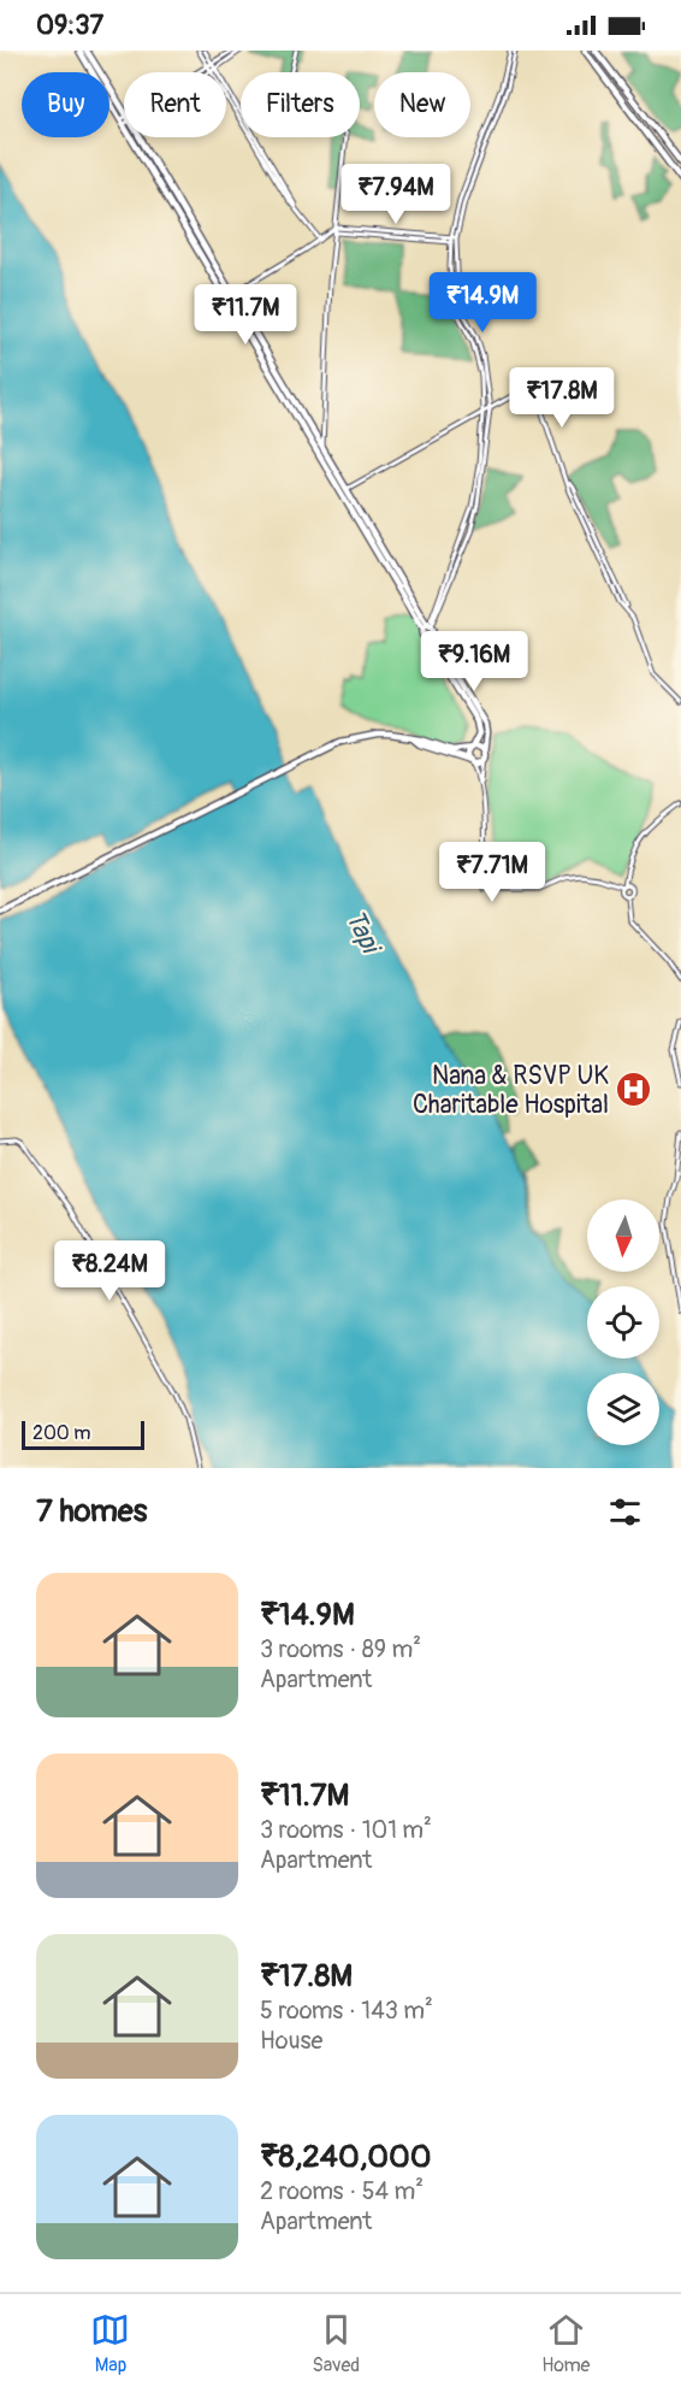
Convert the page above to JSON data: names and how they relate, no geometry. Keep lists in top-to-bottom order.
{
  "water": ["Tapi"],
  "places": {
    "hospital": ["Nana & RSVP UK Charitable Hospital"]
  },
  "scale_bar": "200 m",
  "north": "bottom",
  "page": {
    "status": "09:37",
    "chip": [
      "Buy",
      "Rent",
      "Filters",
      "New"
    ],
    "price": [
      "₹7.94M",
      "₹14.9M",
      "₹11.7M",
      "₹17.8M",
      "₹9.16M",
      "₹7.71M",
      "₹8.24M"
    ],
    "scale": "200 m",
    "heading": "7 homes",
    "list": [
      {
        "name": "₹14.9M",
        "note": "3 rooms · 89 m² · Apartment"
      },
      {
        "name": "₹11.7M",
        "note": "3 rooms · 101 m² · Apartment"
      },
      {
        "name": "₹17.8M",
        "note": "5 rooms · 143 m² · House"
      },
      {
        "name": "₹8,240,000",
        "note": "2 rooms · 54 m² · Apartment"
      }
    ],
    "tabs": ["Map", "Saved", "Home"]
  }
}
